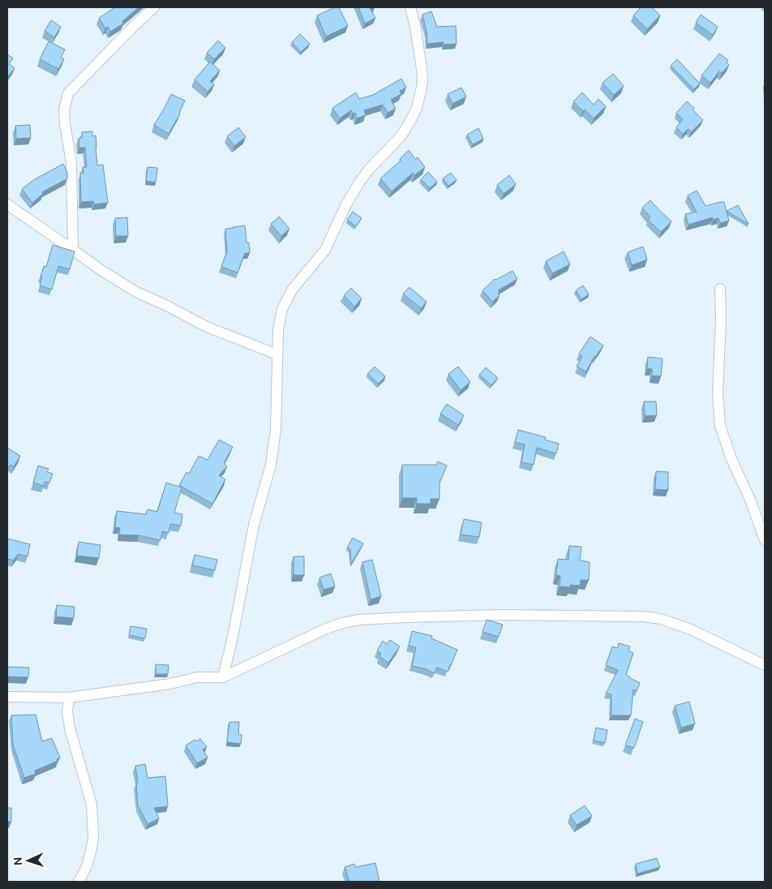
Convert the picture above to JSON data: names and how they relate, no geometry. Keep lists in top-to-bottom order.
{
  "north": "left"
}
